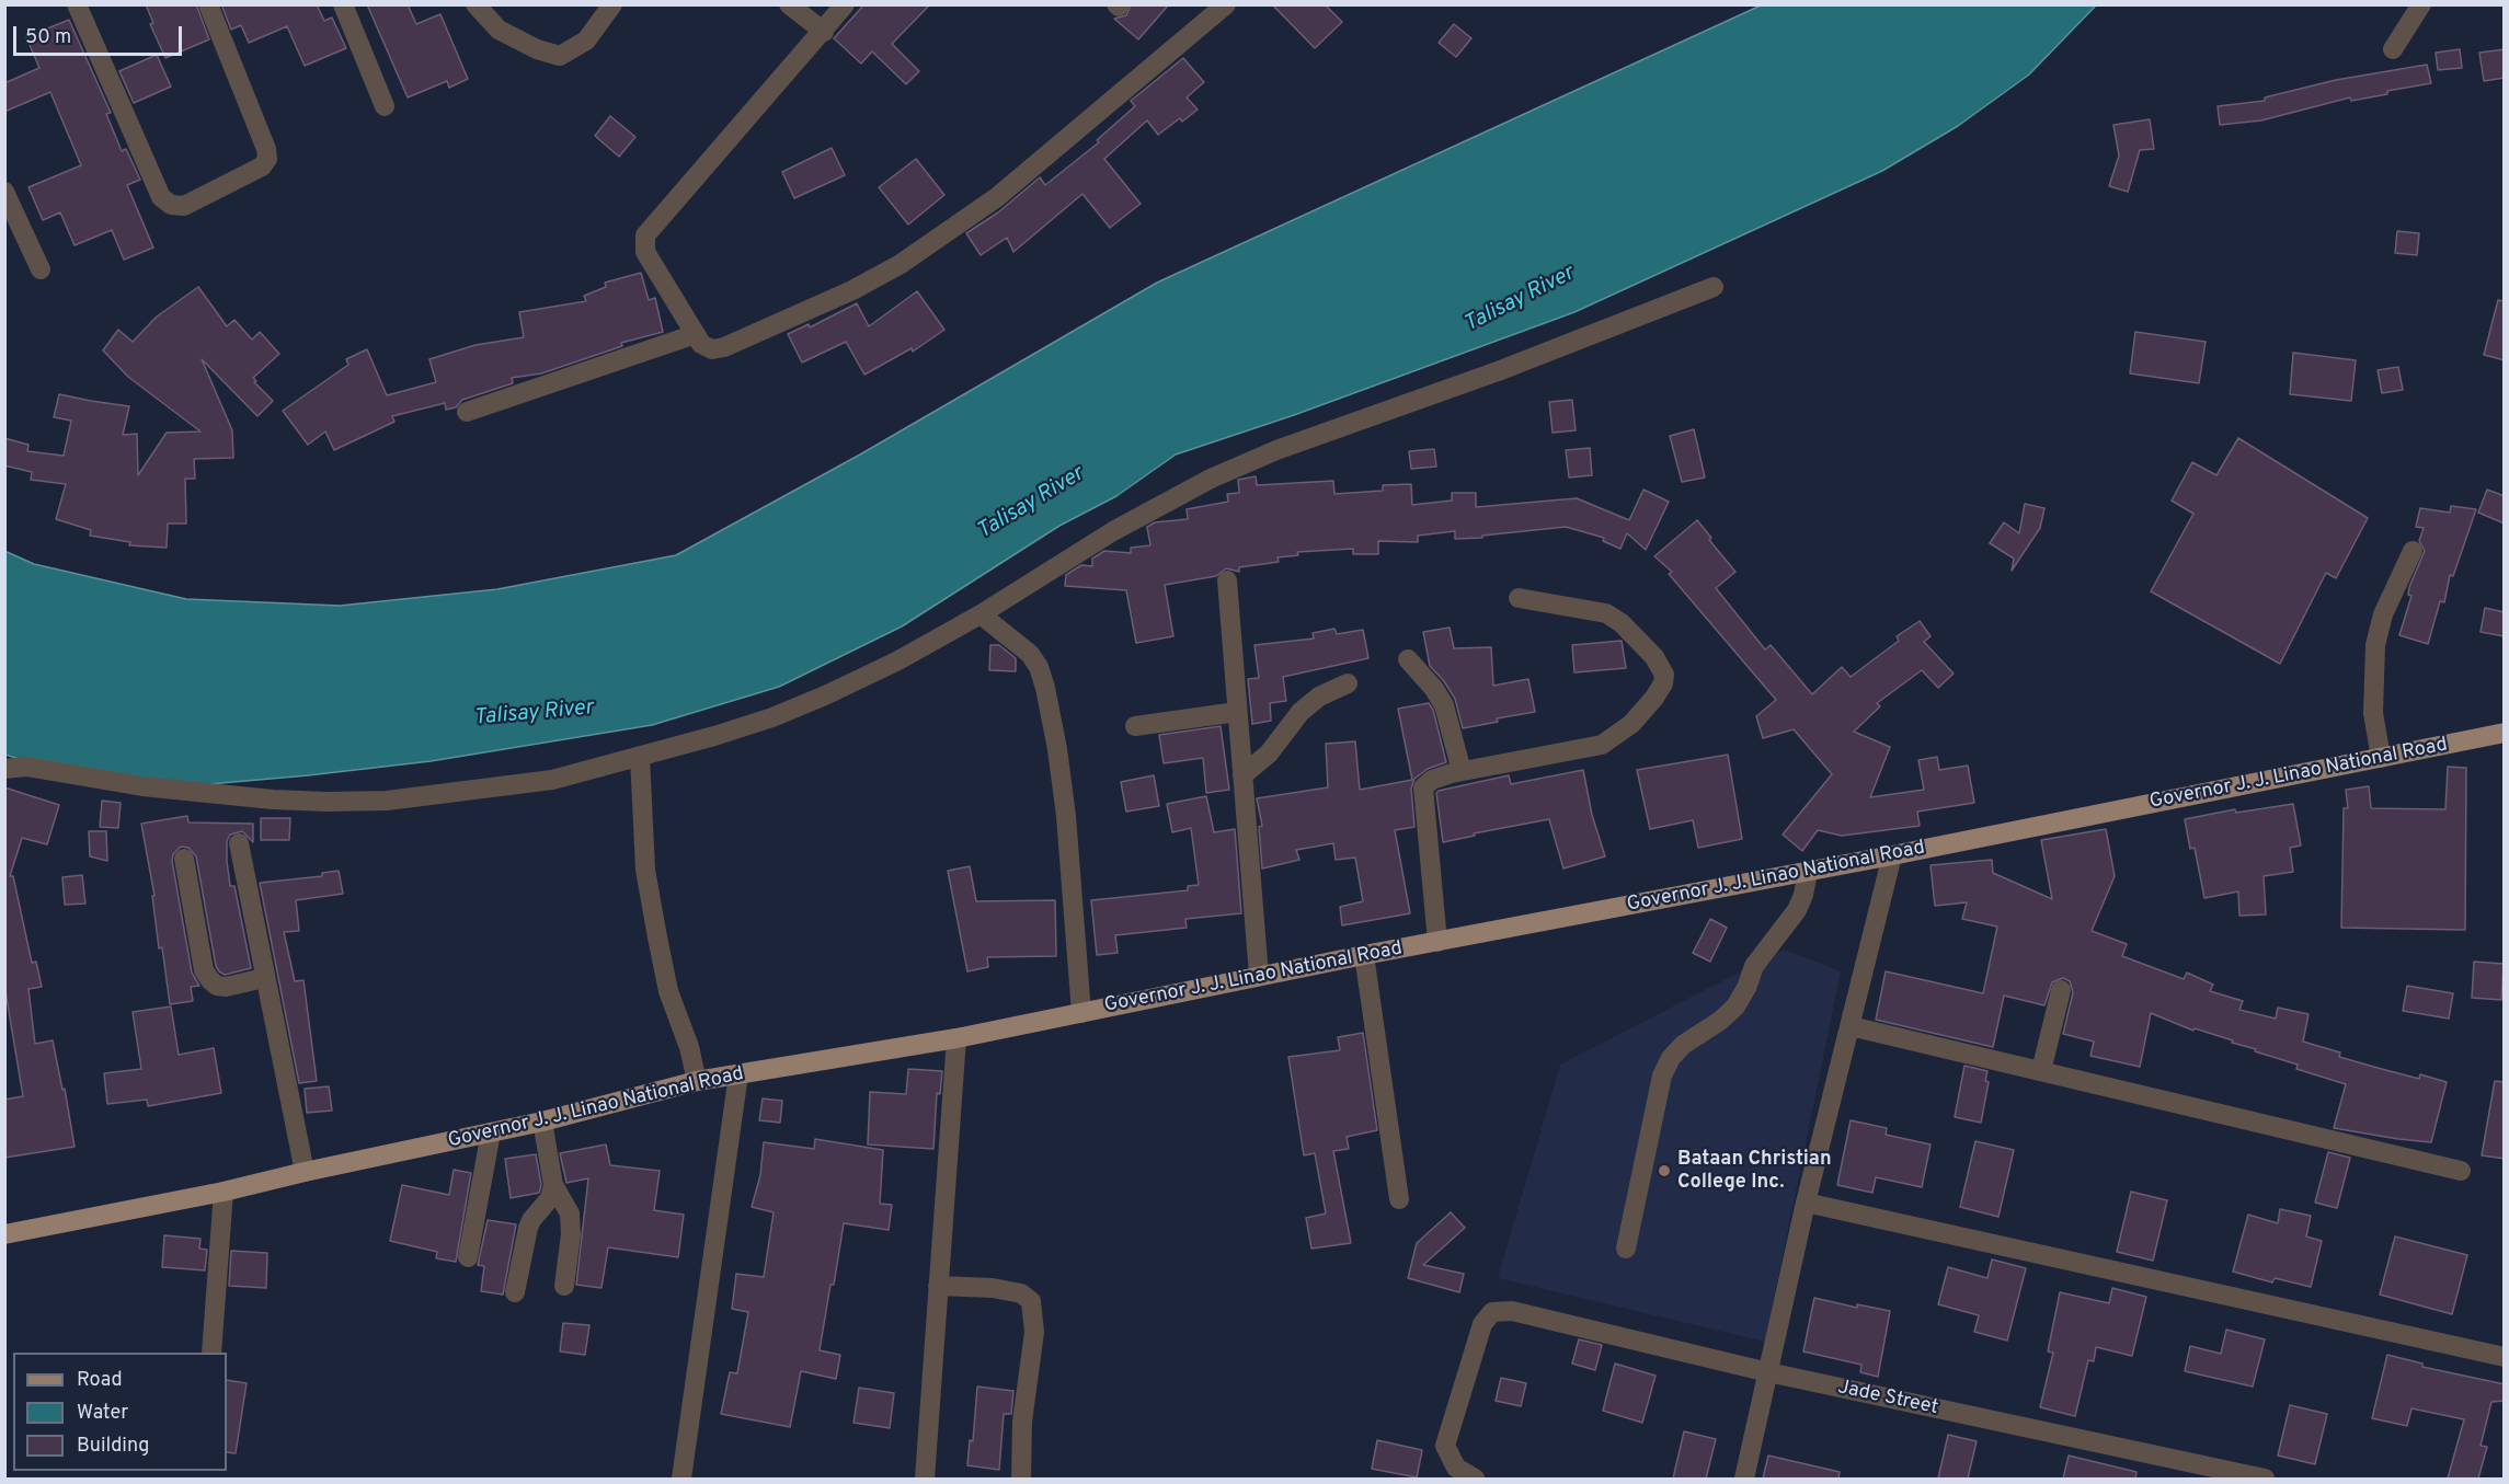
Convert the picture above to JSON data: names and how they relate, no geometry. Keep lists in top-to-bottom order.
{
  "streets": {
    "main road": ["Governor J. J. Linao National Road"],
    "street": ["Jade Street"]
  },
  "water": ["Talisay River"],
  "places": ["Bataan Christian College Inc."],
  "legend": ["Road", "Water", "Building"],
  "scale_bar": "50 m"
}
